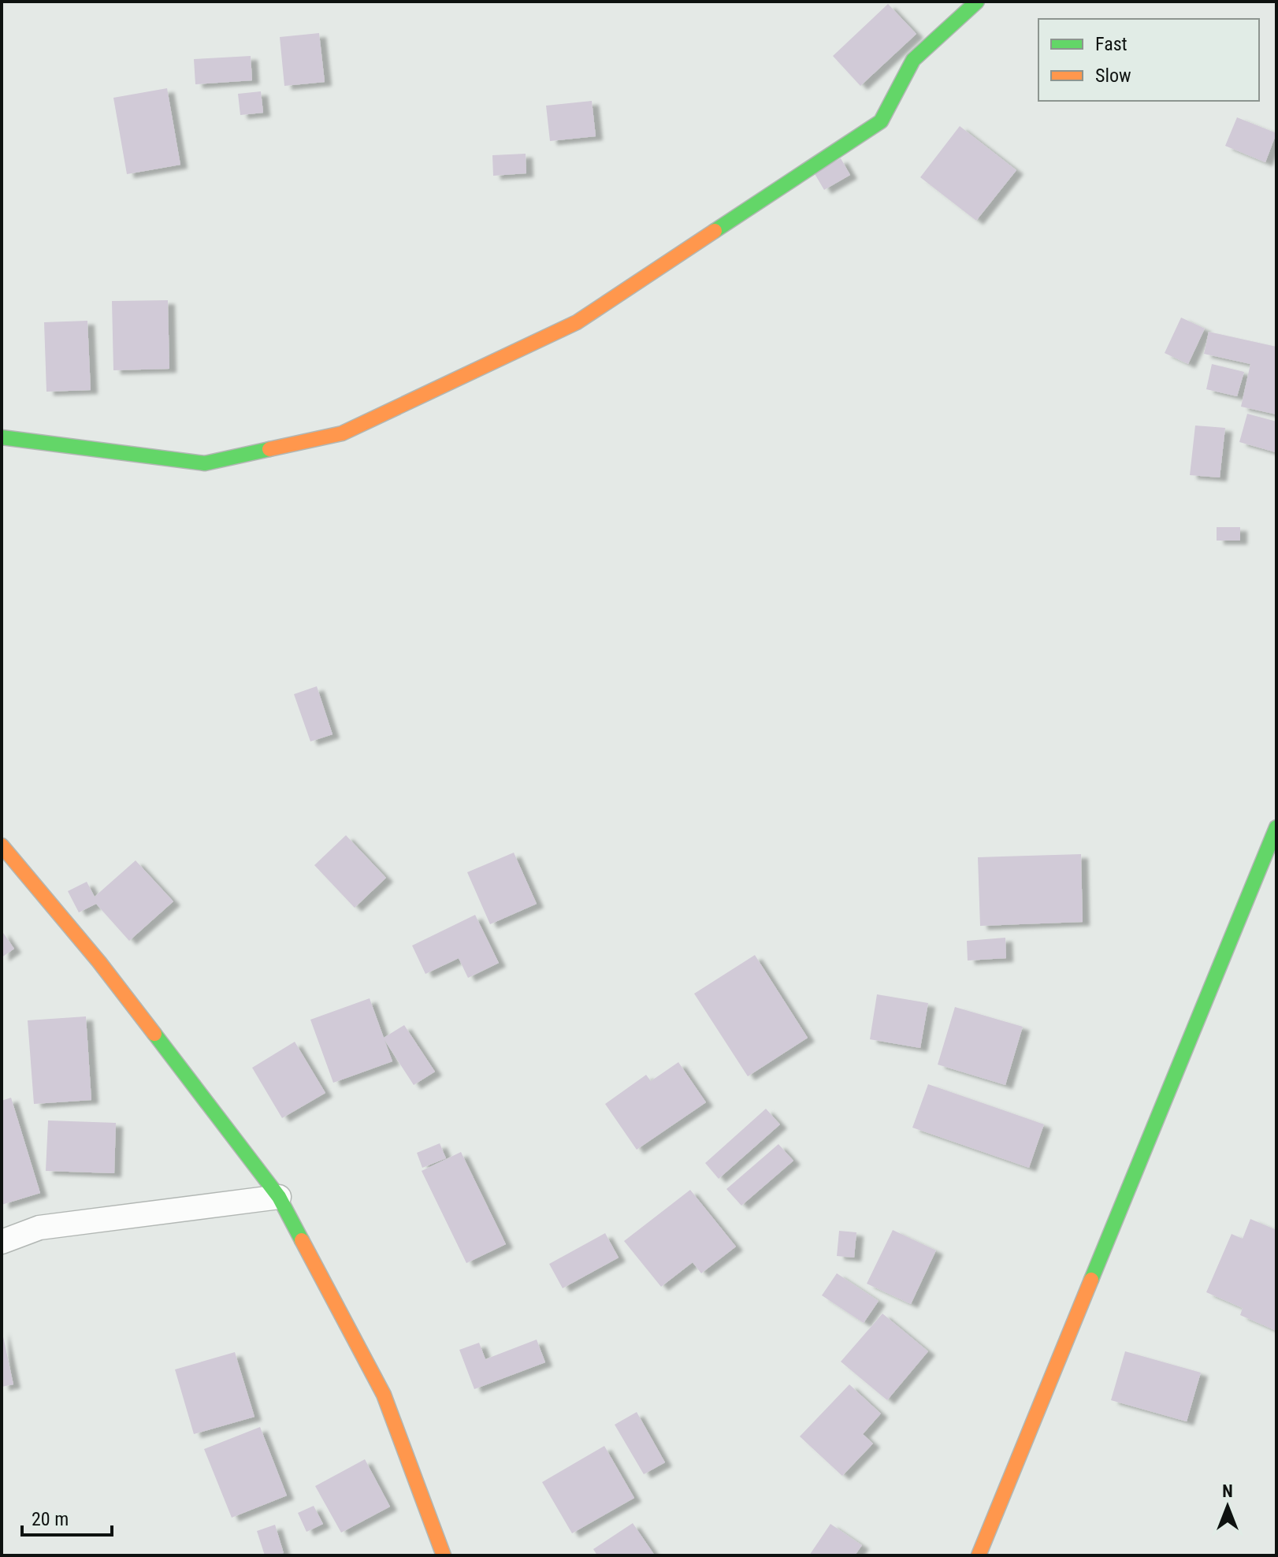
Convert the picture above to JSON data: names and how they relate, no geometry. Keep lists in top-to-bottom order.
{
  "legend": ["Fast", "Slow"],
  "scale_bar": "20 m",
  "north": "top"
}
